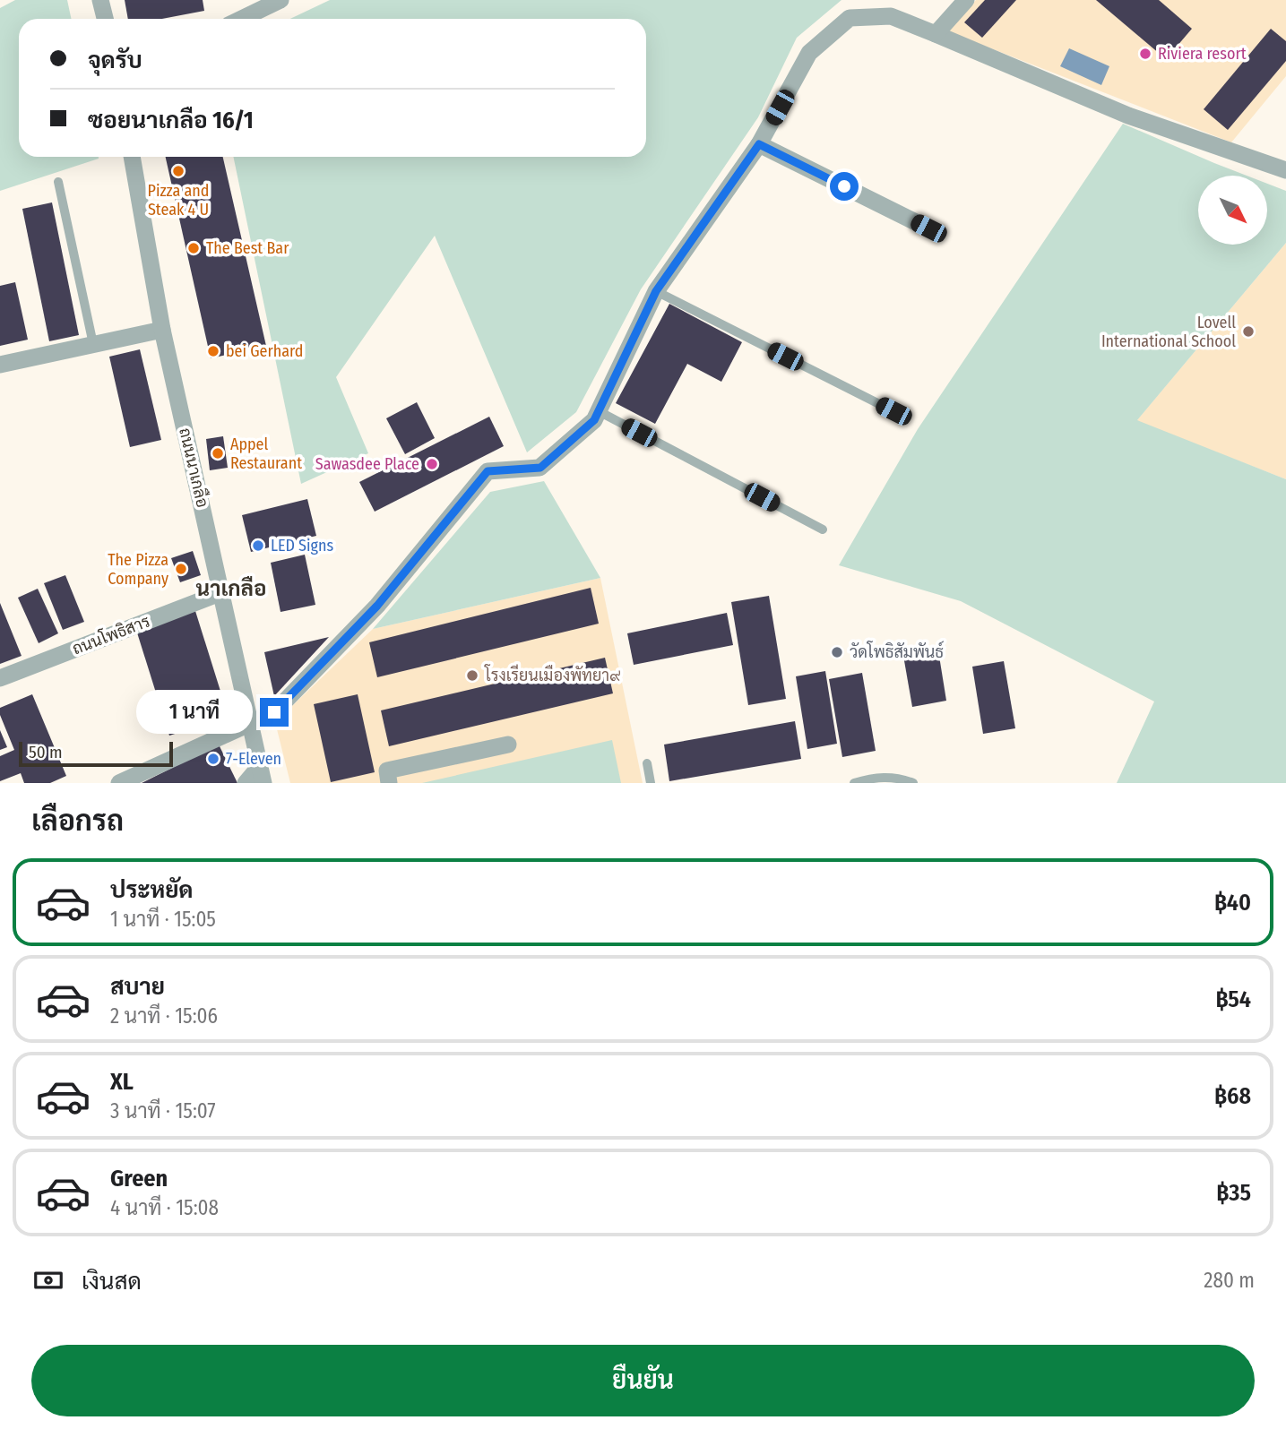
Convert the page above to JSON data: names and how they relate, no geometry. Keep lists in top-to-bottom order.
{
  "streets": {
    "street": ["ถนนนาเกลือ", "ถนนโพธิสาร"]
  },
  "crossings": [
    ["ถนนนาเกลือ", "ถนนโพธิสาร"]
  ],
  "districts": ["นาเกลือ"],
  "places": [
    "Riviera resort",
    "Pizza and Steak 4 U",
    "The Best Bar",
    "Lovell International School",
    "bei Gerhard",
    "Appel Restaurant",
    "Sawasdee Place",
    "LED Signs",
    "The Pizza Company",
    "วัดโพธิสัมพันธ์",
    "โรงเรียนเมืองพัทยา๙",
    "7-Eleven"
  ],
  "scale_bar": "50 m",
  "north": "bottom right",
  "page": {
    "banner": ["จุดรับ", "ซอยนาเกลือ 16/1"],
    "bubble": "1 นาที",
    "scale": "50 m",
    "heading": "เลือกรถ",
    "list": [
      {
        "name": "ประหยัด",
        "note": "1 นาที · 15:05",
        "value": "฿40"
      },
      {
        "name": "สบาย",
        "note": "2 นาที · 15:06",
        "value": "฿54"
      },
      {
        "name": "XL",
        "note": "3 นาที · 15:07",
        "value": "฿68"
      },
      {
        "name": "Green",
        "note": "4 นาที · 15:08",
        "value": "฿35"
      }
    ],
    "pay": ["เงินสด", "280 m"],
    "buttons": "ยืนยัน"
  }
}
